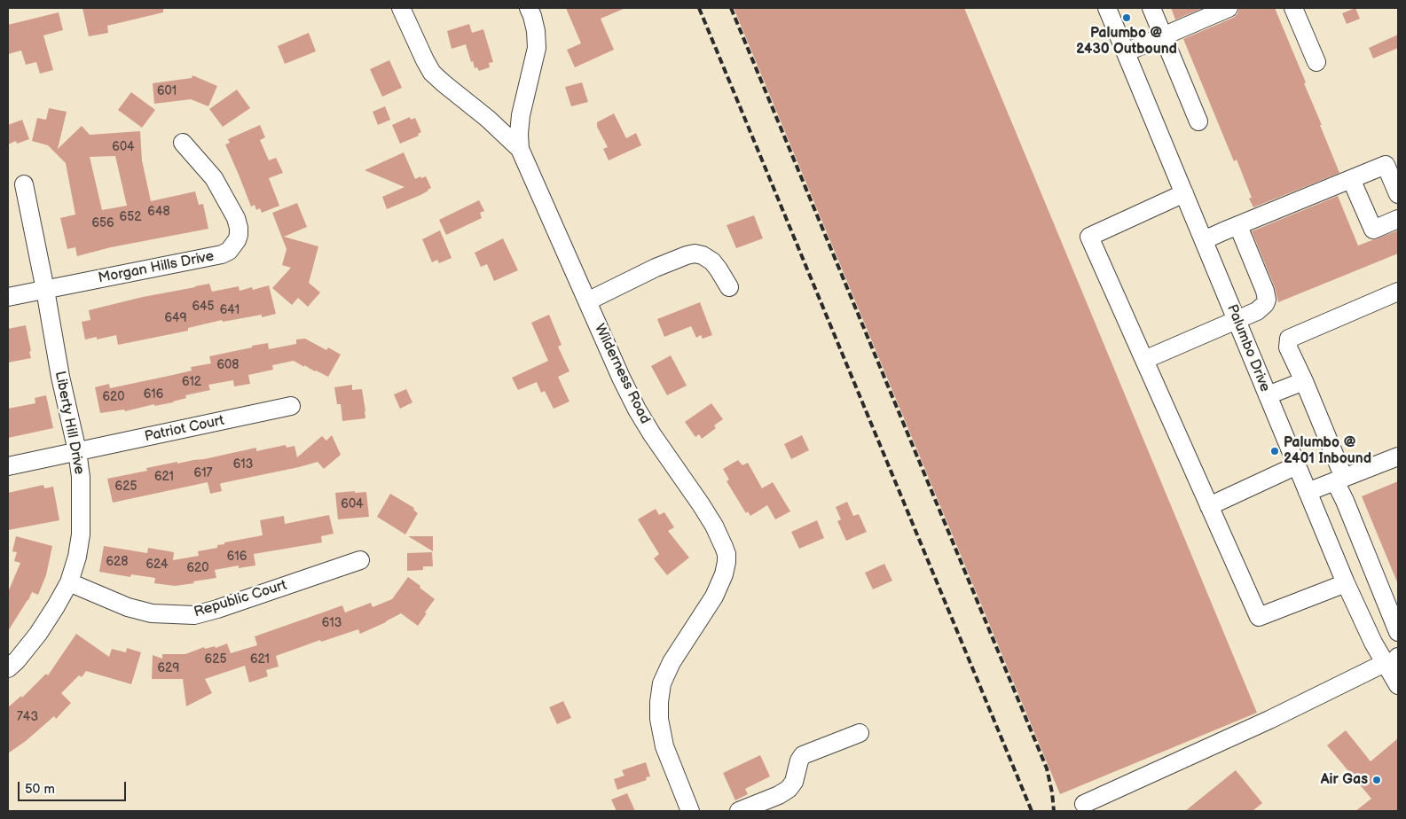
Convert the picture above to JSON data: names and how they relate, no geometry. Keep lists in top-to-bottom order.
{
  "streets": {
    "street": [
      "Morgan Hills Drive",
      "Palumbo Drive",
      "Wilderness Road",
      "Liberty Hill Drive",
      "Patriot Court",
      "Republic Court"
    ]
  },
  "crossings": [
    ["Morgan Hills Drive", "Liberty Hill Drive"],
    ["Liberty Hill Drive", "Patriot Court"],
    ["Liberty Hill Drive", "Republic Court"]
  ],
  "places": ["Palumbo @ 2430 Outbound", "Palumbo @ 2401 Inbound", "Air Gas"],
  "house_numbers": [
    "601",
    "604",
    "648",
    "652",
    "656",
    "645",
    "641",
    "649",
    "608",
    "612",
    "616",
    "620",
    "613",
    "617",
    "621",
    "625",
    "604",
    "616",
    "628",
    "624",
    "620",
    "613",
    "625",
    "621",
    "629",
    "743"
  ],
  "scale_bar": "50 m"
}
